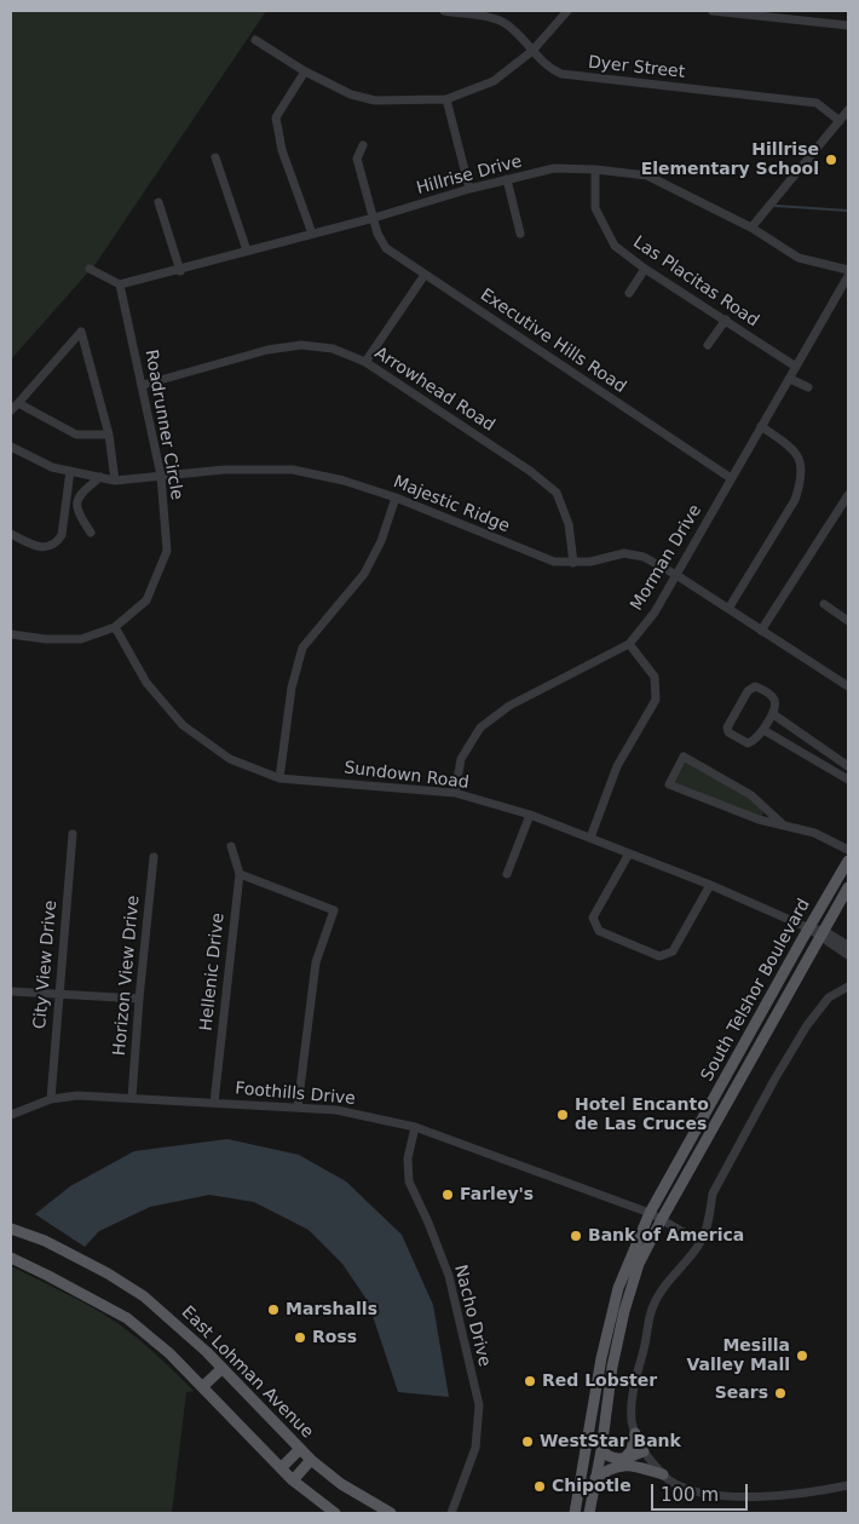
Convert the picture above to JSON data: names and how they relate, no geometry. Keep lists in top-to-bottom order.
{
  "streets": {
    "main road": ["South Telshor Boulevard", "East Lohman Avenue"],
    "street": [
      "Dyer Street",
      "Hillrise Drive",
      "Las Placitas Road",
      "Executive Hills Road",
      "Arrowhead Road",
      "Roadrunner Circle",
      "Majestic Ridge",
      "Morman Drive",
      "Sundown Road",
      "City View Drive",
      "Hellenic Drive",
      "Horizon View Drive",
      "Foothills Drive",
      "Nacho Drive"
    ]
  },
  "crossings": [
    ["Hillrise Drive", "Las Placitas Road"],
    ["Hillrise Drive", "Executive Hills Road"],
    ["Hillrise Drive", "Roadrunner Circle"],
    ["Las Placitas Road", "Morman Drive"],
    ["Executive Hills Road", "Morman Drive"],
    ["Arrowhead Road", "Roadrunner Circle"],
    ["Arrowhead Road", "Majestic Ridge"],
    ["Roadrunner Circle", "Majestic Ridge"],
    ["Roadrunner Circle", "Sundown Road"],
    ["Majestic Ridge", "Morman Drive"],
    ["Morman Drive", "Sundown Road"],
    ["Sundown Road", "South Telshor Boulevard"],
    ["City View Drive", "Foothills Drive"],
    ["Hellenic Drive", "Foothills Drive"],
    ["Horizon View Drive", "Foothills Drive"],
    ["South Telshor Boulevard", "Foothills Drive"],
    ["Foothills Drive", "Nacho Drive"]
  ],
  "places": [
    "Hillrise Elementary School",
    "Hotel Encanto de Las Cruces",
    "Farley's",
    "Bank of America",
    "Marshalls",
    "Ross",
    "Mesilla Valley Mall",
    "Red Lobster",
    "Sears",
    "WestStar Bank",
    "Chipotle"
  ],
  "scale_bar": "100 m"
}
